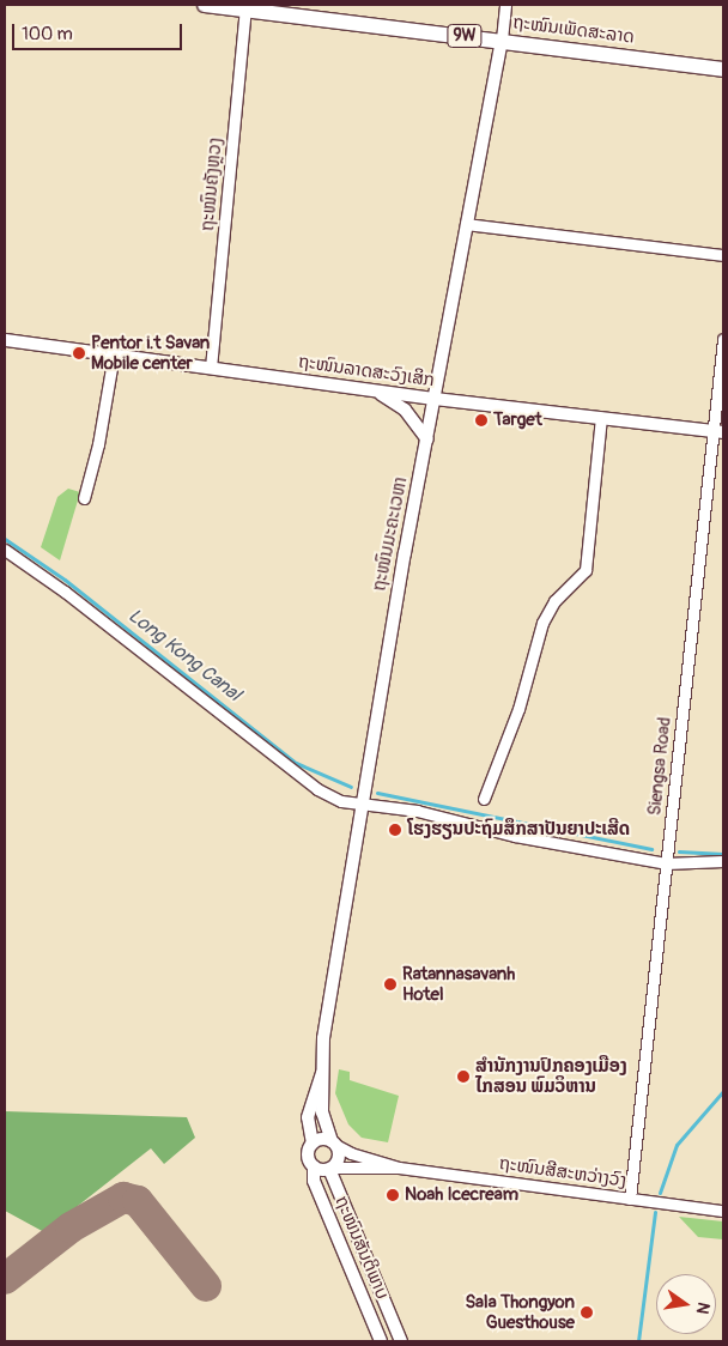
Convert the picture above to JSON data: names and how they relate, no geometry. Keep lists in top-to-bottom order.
{
  "streets": {
    "main road": ["ຖະໜົນເພັດສະລາດ", "9W"],
    "street": [
      "ຖະໜົນຄັງຫຼວງ",
      "ຖະໜົນລາດສະວົງເສິກ",
      "ຖະໜົນມະຄະເວຫາ",
      "Siengsa Road",
      "ຖະໜົນສີສະຫວ່າງວົງ",
      "ຖະໜົນສັນຕິພາບ"
    ]
  },
  "crossings": [
    ["ຖະໜົນເພັດສະລາດ", "ຖະໜົນຄັງຫຼວງ"],
    ["ຖະໜົນເພັດສະລາດ", "ຖະໜົນມະຄະເວຫາ"],
    ["ຖະໜົນຄັງຫຼວງ", "ຖະໜົນລາດສະວົງເສິກ"],
    ["ຖະໜົນລາດສະວົງເສິກ", "ຖະໜົນມະຄະເວຫາ"],
    ["ຖະໜົນລາດສະວົງເສິກ", "Siengsa Road"],
    ["ຖະໜົນມະຄະເວຫາ", "ຖະໜົນສັນຕິພາບ"],
    ["Siengsa Road", "ຖະໜົນສີສະຫວ່າງວົງ"]
  ],
  "water": ["Long Kong Canal"],
  "places": [
    "Pentor i.t Savan Mobile center",
    "Target",
    "ໂຮງຮຽນປະຖົມສຶກສາປັນຍາປະເສີດ",
    "Ratannasavanh Hotel",
    "ສຳນັກງານປົກຄອງເມືອງ ໄກສອນ ພົມວິຫານ",
    "Noah Icecream",
    "Sala Thongyon Guesthouse"
  ],
  "scale_bar": "100 m",
  "north": "right"
}
